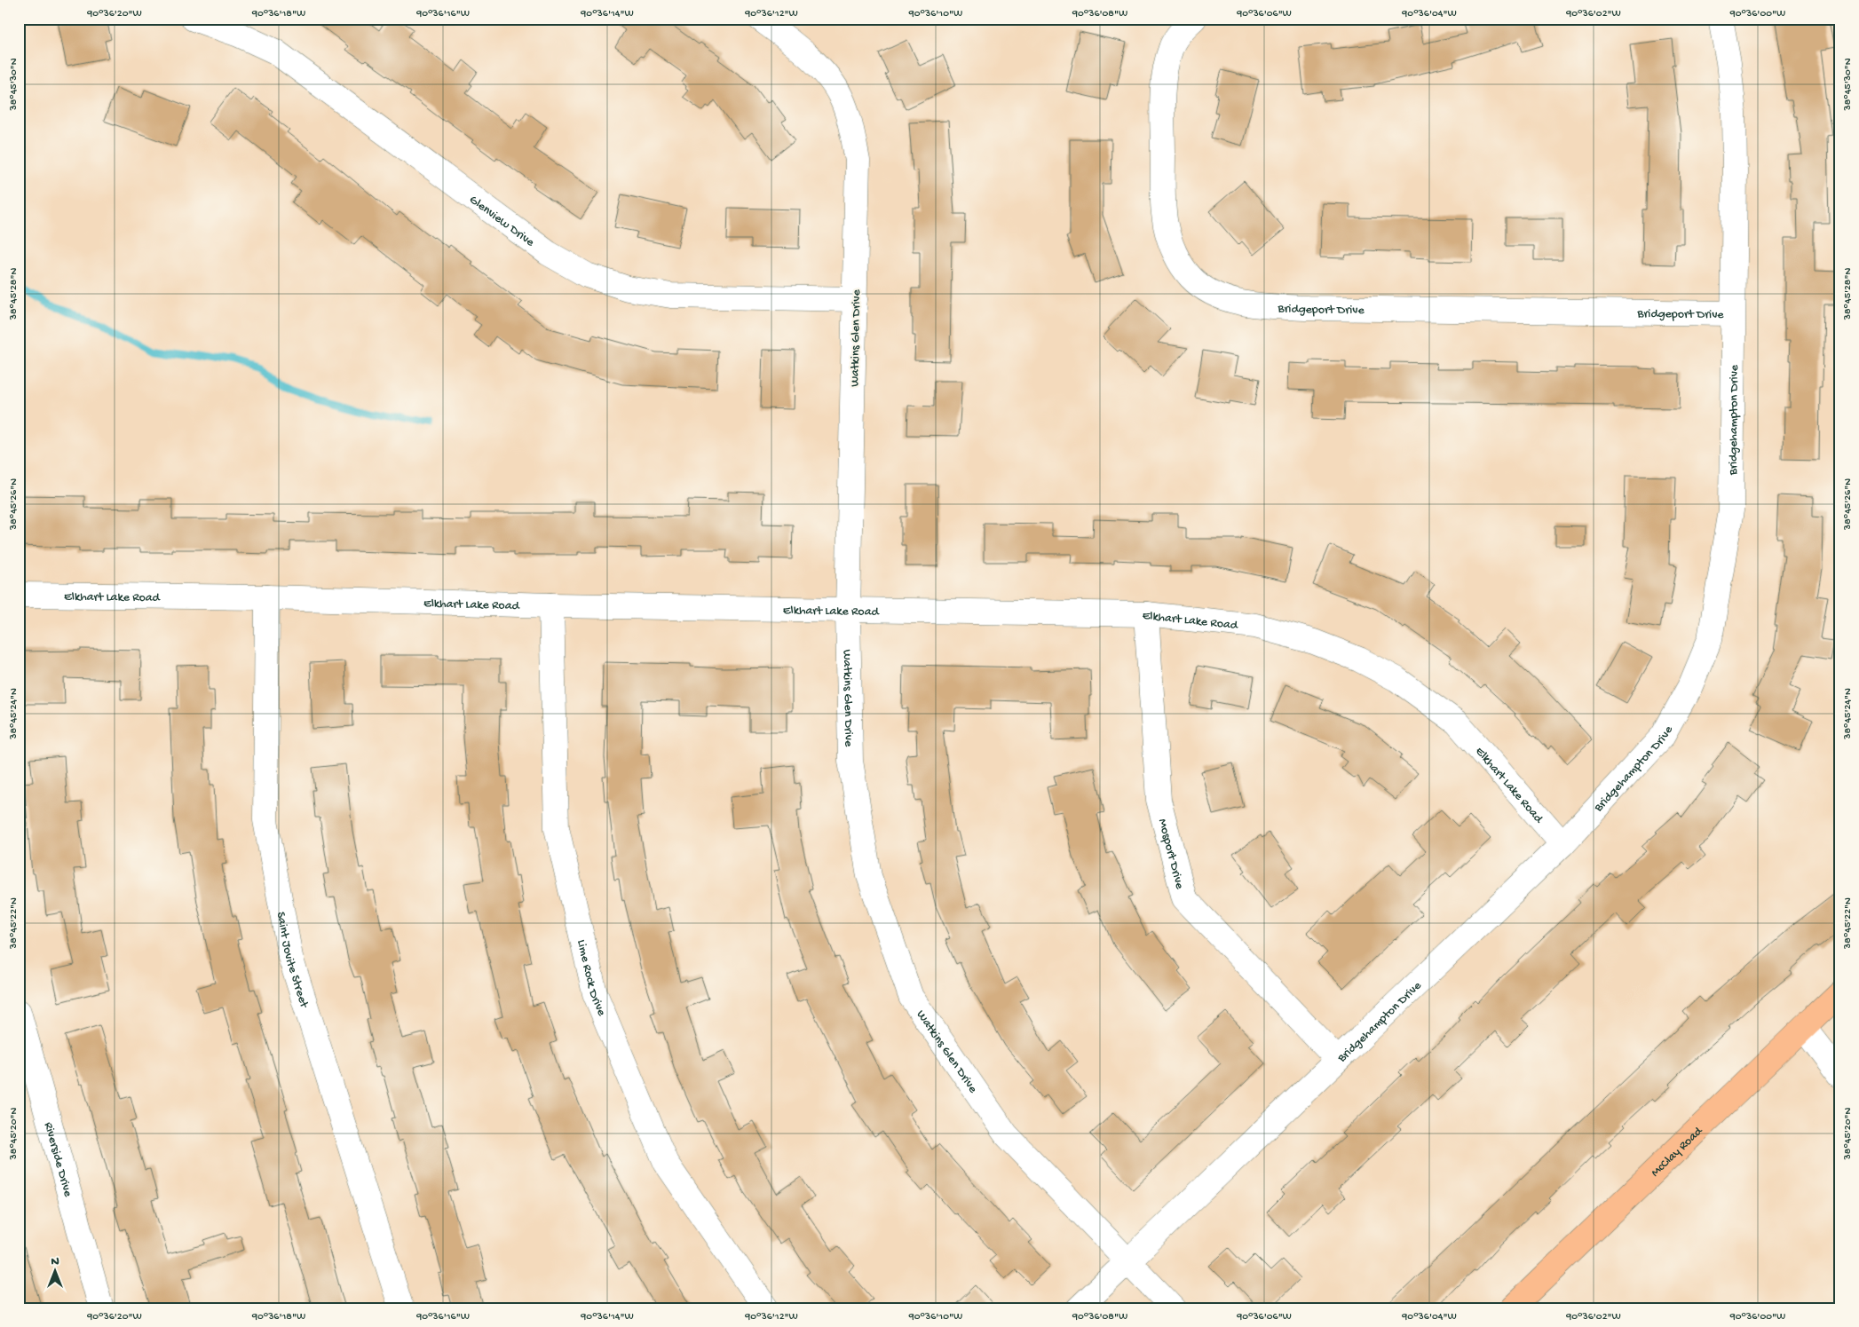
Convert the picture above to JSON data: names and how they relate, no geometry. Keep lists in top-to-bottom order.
{
  "streets": {
    "main road": ["McClay Road"],
    "street": [
      "Glenview Drive",
      "Bridgeport Drive",
      "Watkins Glen Drive",
      "Bridgehampton Drive",
      "Elkhart Lake Road",
      "Mosport Drive",
      "Saint Jovite Street",
      "Lime Rock Drive",
      "Riverside Drive"
    ]
  },
  "crossings": [
    ["Glenview Drive", "Watkins Glen Drive"],
    ["Bridgeport Drive", "Bridgehampton Drive"],
    ["Watkins Glen Drive", "Bridgehampton Drive"],
    ["Watkins Glen Drive", "Elkhart Lake Road"],
    ["Bridgehampton Drive", "Elkhart Lake Road"],
    ["Bridgehampton Drive", "Mosport Drive"],
    ["Elkhart Lake Road", "Mosport Drive"],
    ["Elkhart Lake Road", "Saint Jovite Street"],
    ["Elkhart Lake Road", "Lime Rock Drive"]
  ],
  "north": "top",
  "coordinates": [
    "90°36'20\"W",
    "90°36'18\"W",
    "90°36'16\"W",
    "90°36'14\"W",
    "90°36'12\"W",
    "90°36'10\"W",
    "90°36'08\"W",
    "90°36'06\"W",
    "90°36'04\"W",
    "90°36'02\"W",
    "90°36'00\"W",
    "38°45'30\"N",
    "38°45'28\"N",
    "38°45'26\"N",
    "38°45'24\"N",
    "38°45'22\"N",
    "38°45'20\"N"
  ]
}
